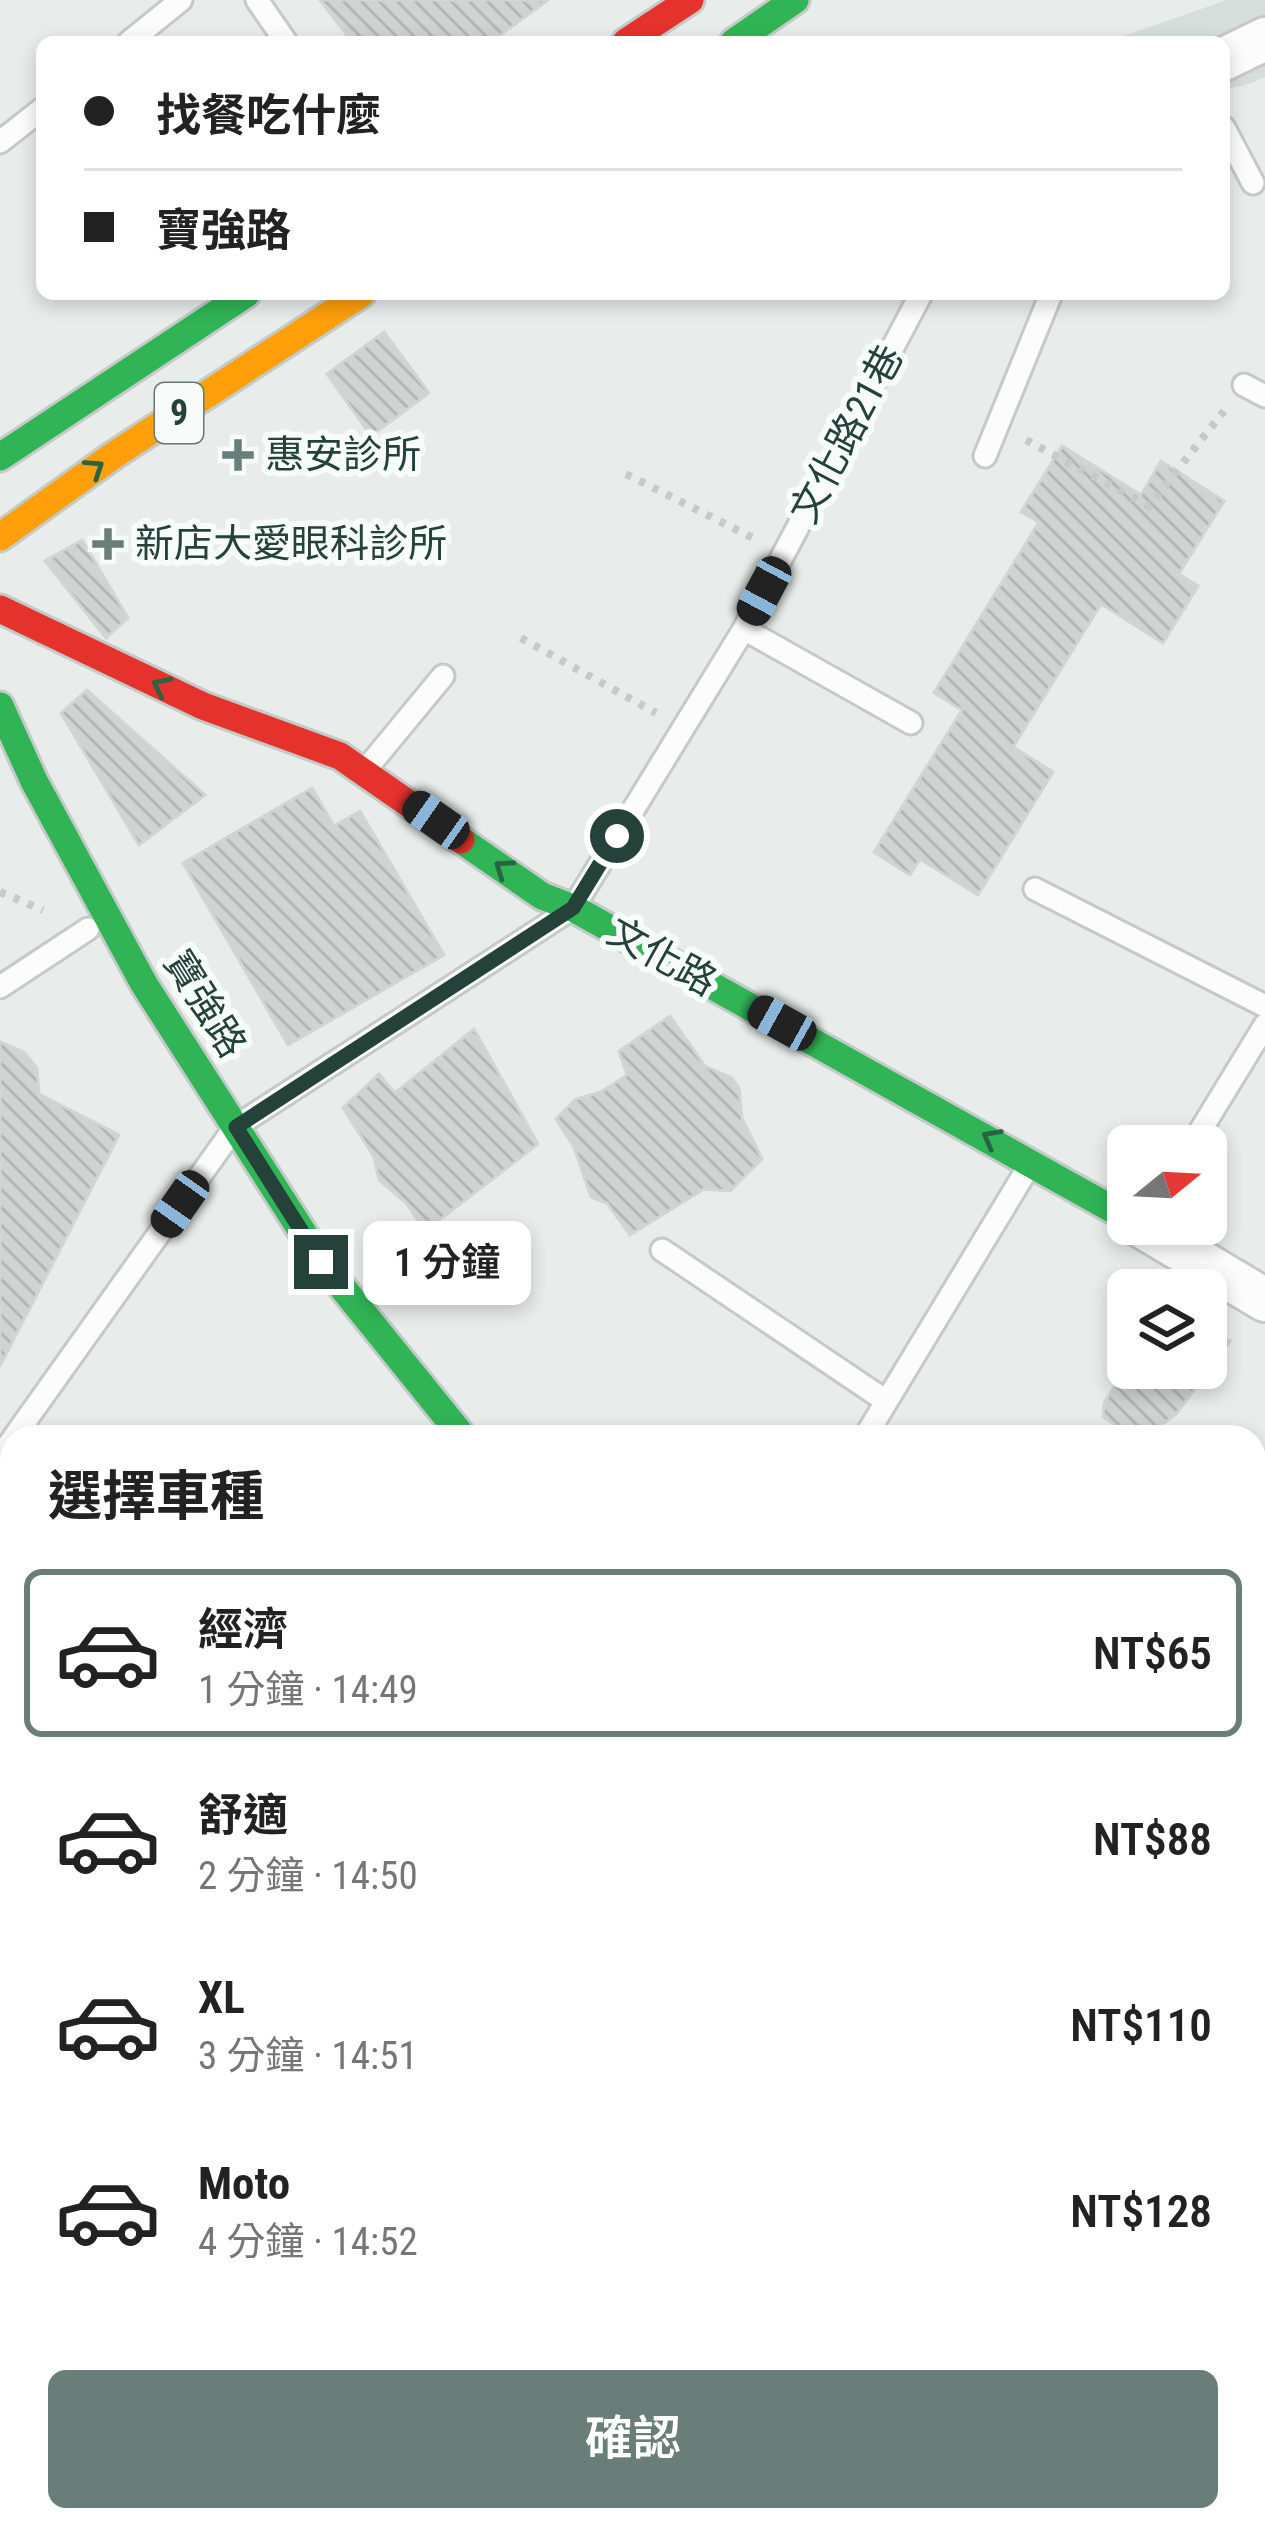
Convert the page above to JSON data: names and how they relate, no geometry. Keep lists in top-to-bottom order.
{
  "streets": {
    "street": ["9", "文化路", "寶強路"],
    "lane": ["文化路21巷"]
  },
  "crossings": [
    ["文化路21巷", "文化路"],
    ["文化路21巷", "寶強路"]
  ],
  "one_way": ["文化路"],
  "places": {
    "health": ["惠安診所", "新店大愛眼科診所"]
  },
  "north": "right",
  "page": {
    "banner": ["找餐吃什麼", "寶強路"],
    "bubble": "1 分鐘",
    "heading": "選擇車種",
    "list": [
      {
        "name": "經濟",
        "note": "1 分鐘 · 14:49",
        "value": "NT$65"
      },
      {
        "name": "舒適",
        "note": "2 分鐘 · 14:50",
        "value": "NT$88"
      },
      {
        "name": "XL",
        "note": "3 分鐘 · 14:51",
        "value": "NT$110"
      },
      {
        "name": "Moto",
        "note": "4 分鐘 · 14:52",
        "value": "NT$128"
      }
    ],
    "buttons": "確認"
  }
}
